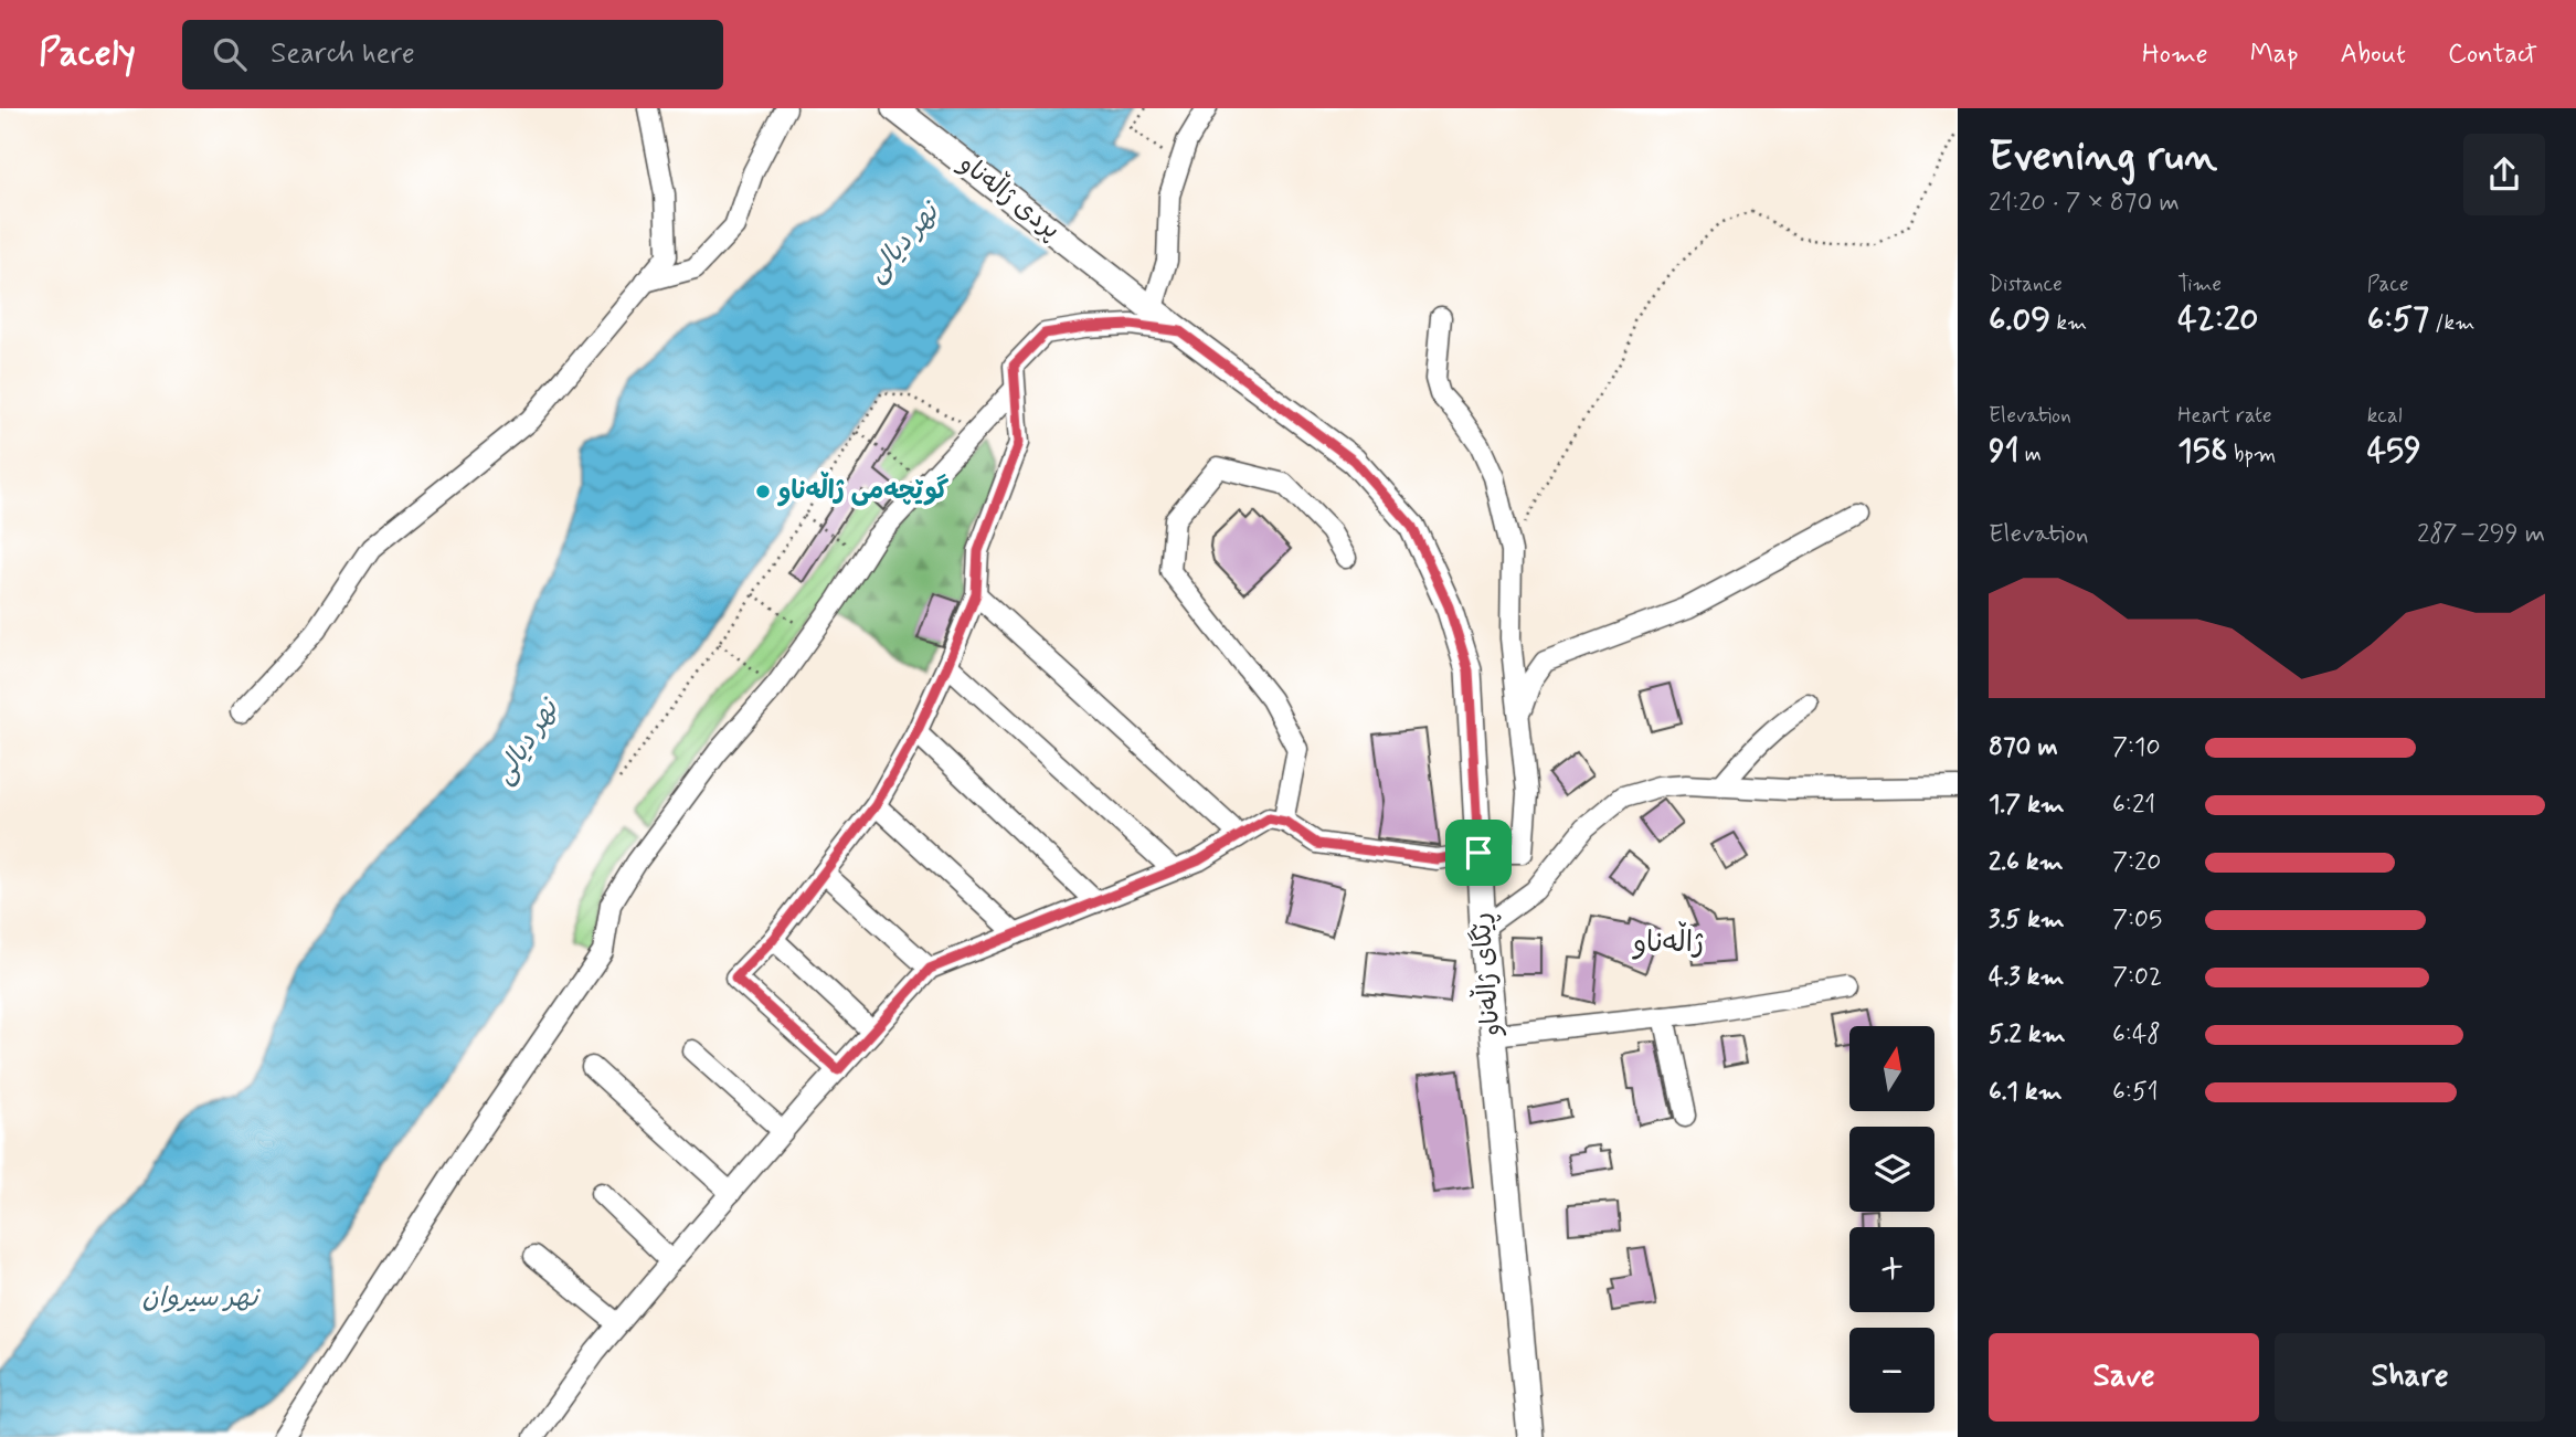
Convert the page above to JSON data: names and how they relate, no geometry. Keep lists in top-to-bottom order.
{
  "streets": {
    "main road": ["پردی ژاڵەناو", "ڕێگای ژاڵەناو"]
  },
  "crossings": [
    ["پردی ژاڵەناو", "ڕێگای ژاڵەناو"]
  ],
  "districts": ["ژاڵەناو"],
  "water": ["نهر ديالى", "نهر سیروان"],
  "places": ["گوێچەمی ژاڵەناو"],
  "north": "top",
  "page": {
    "header": "Pacely",
    "search": "Search here",
    "nav": [
      "Home",
      "Map",
      "About",
      "Contact"
    ],
    "heading": ["Evening run", "21:20 · 7 × 870 m"],
    "stats": [
      ["Distance", "6.09 km"],
      ["Time", "42:20"],
      ["Pace", "6:57 /km"],
      ["Elevation", "91 m"],
      ["Heart rate", "158 bpm"],
      ["kcal", "459"]
    ],
    "chart": ["Elevation", "287–299 m"],
    "list": [
      {
        "name": "870 m",
        "note": "7:10"
      },
      {
        "name": "1.7 km",
        "note": "6:21"
      },
      {
        "name": "2.6 km",
        "note": "7:20"
      },
      {
        "name": "3.5 km",
        "note": "7:05"
      },
      {
        "name": "4.3 km",
        "note": "7:02"
      },
      {
        "name": "5.2 km",
        "note": "6:48"
      },
      {
        "name": "6.1 km",
        "note": "6:51"
      }
    ],
    "map_buttons": ["+", "−"],
    "buttons": ["Save", "Share"]
  }
}
